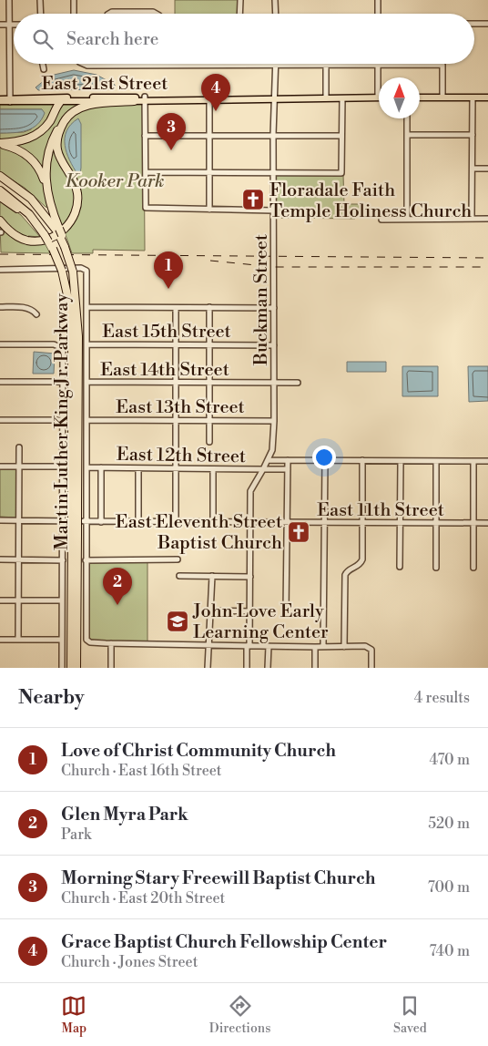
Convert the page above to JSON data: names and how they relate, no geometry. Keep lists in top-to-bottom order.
{
  "streets": {
    "highway": ["Martin Luther King Jr. Parkway"],
    "main road": ["East 21st Street"],
    "street": [
      "Buckman Street",
      "East 15th Street",
      "East 14th Street",
      "East 13th Street",
      "East 12th Street",
      "East 11th Street"
    ]
  },
  "crossings": [
    ["East 21st Street", "Buckman Street"],
    ["Buckman Street", "East 15th Street"],
    ["Buckman Street", "East 14th Street"],
    ["Buckman Street", "East 13th Street"],
    ["Buckman Street", "East 12th Street"]
  ],
  "parks": ["Kooker Park"],
  "places": {
    "church": ["Floradale Faith Temple Holiness Church", "East Eleventh Street Baptist Church"],
    "school or university": ["John Love Early Learning Center"]
  },
  "north": "top",
  "page": {
    "search": "Search here",
    "pins": [
      "4",
      "3",
      "1",
      "2"
    ],
    "heading": ["Nearby", "4 results"],
    "list": [
      {
        "mark": "1",
        "name": "Love of Christ Community Church",
        "note": "Church · East 16th Street",
        "value": "470 m"
      },
      {
        "mark": "2",
        "name": "Glen Myra Park",
        "note": "Park",
        "value": "520 m"
      },
      {
        "mark": "3",
        "name": "Morning Stary Freewill Baptist Church",
        "note": "Church · East 20th Street",
        "value": "700 m"
      },
      {
        "mark": "4",
        "name": "Grace Baptist Church Fellowship Center",
        "note": "Church · Jones Street",
        "value": "740 m"
      }
    ],
    "nav": ["Map", "Directions", "Saved"]
  }
}
